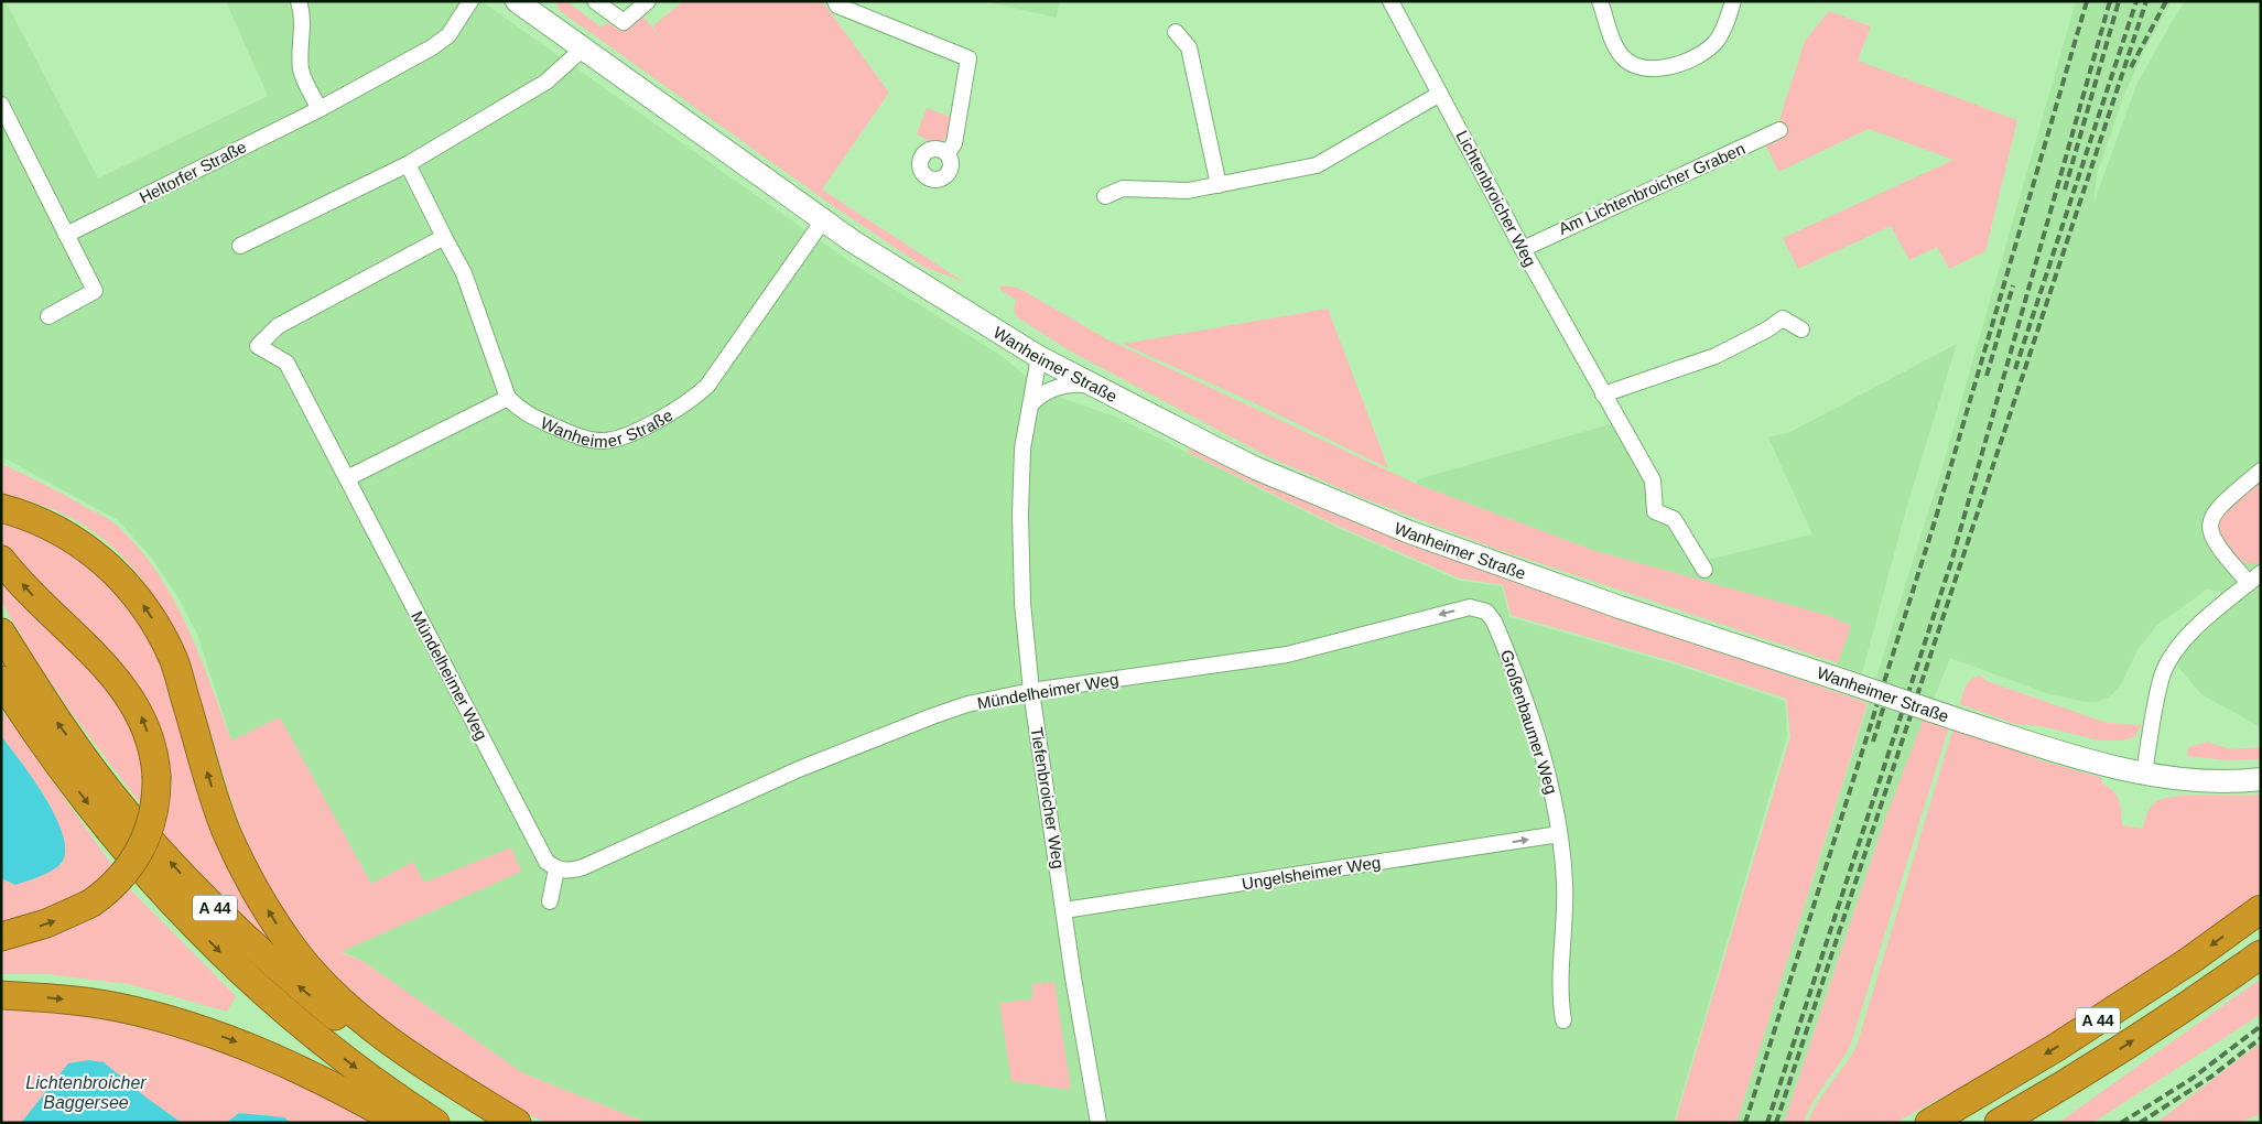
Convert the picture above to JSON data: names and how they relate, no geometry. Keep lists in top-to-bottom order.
{
  "streets": {
    "highway": ["A 44"],
    "street": [
      "Heltorfer Straße",
      "Am Lichtenbroicher Graben",
      "Lichtenbroicher Weg",
      "Wanheimer Straße",
      "Mündelheimer Weg",
      "Großenbaumer Weg",
      "Tiefenbroicher Weg",
      "Ungelsheimer Weg"
    ]
  },
  "crossings": [
    ["Am Lichtenbroicher Graben", "Lichtenbroicher Weg"],
    ["Wanheimer Straße", "Mündelheimer Weg"],
    ["Wanheimer Straße", "Tiefenbroicher Weg"],
    ["Mündelheimer Weg", "Großenbaumer Weg"],
    ["Mündelheimer Weg", "Tiefenbroicher Weg"],
    ["Großenbaumer Weg", "Ungelsheimer Weg"],
    ["Tiefenbroicher Weg", "Ungelsheimer Weg"]
  ],
  "one_way": ["Ungelsheimer Weg"],
  "water": ["Lichtenbroicher Baggersee"]
}
